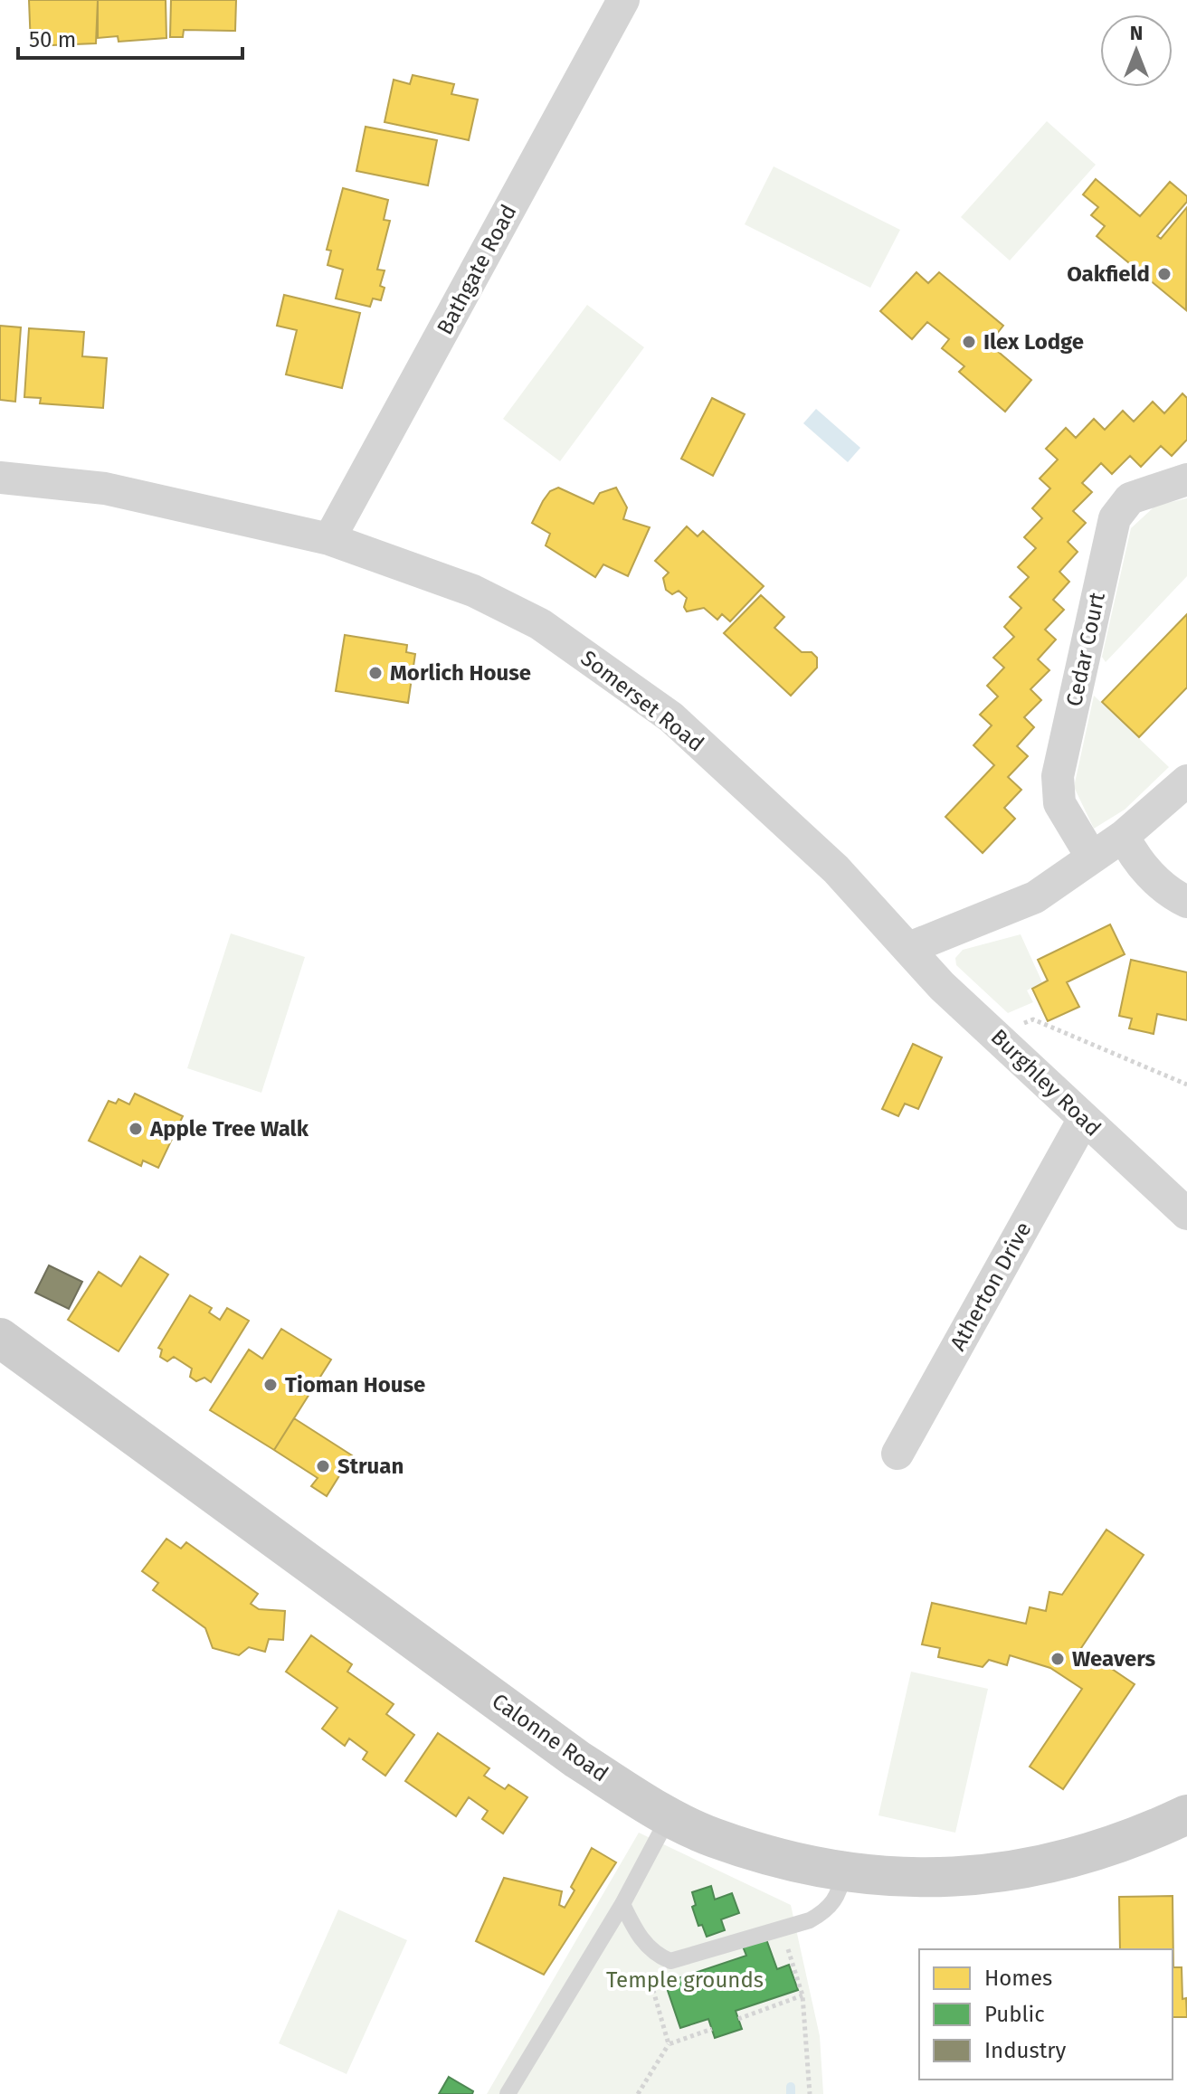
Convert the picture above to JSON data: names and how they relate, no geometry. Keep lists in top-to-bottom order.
{
  "streets": {
    "street": [
      "Bathgate Road",
      "Cedar Court",
      "Somerset Road",
      "Burghley Road",
      "Atherton Drive",
      "Calonne Road"
    ]
  },
  "crossings": [
    ["Bathgate Road", "Somerset Road"],
    ["Somerset Road", "Burghley Road"],
    ["Burghley Road", "Atherton Drive"]
  ],
  "parks": ["Temple grounds"],
  "places": [
    "Oakfield",
    "Ilex Lodge",
    "Morlich House",
    "Apple Tree Walk",
    "Tioman House",
    "Struan",
    "Weavers"
  ],
  "legend": ["Homes", "Public", "Industry"],
  "scale_bar": "50 m",
  "north": "top"
}
